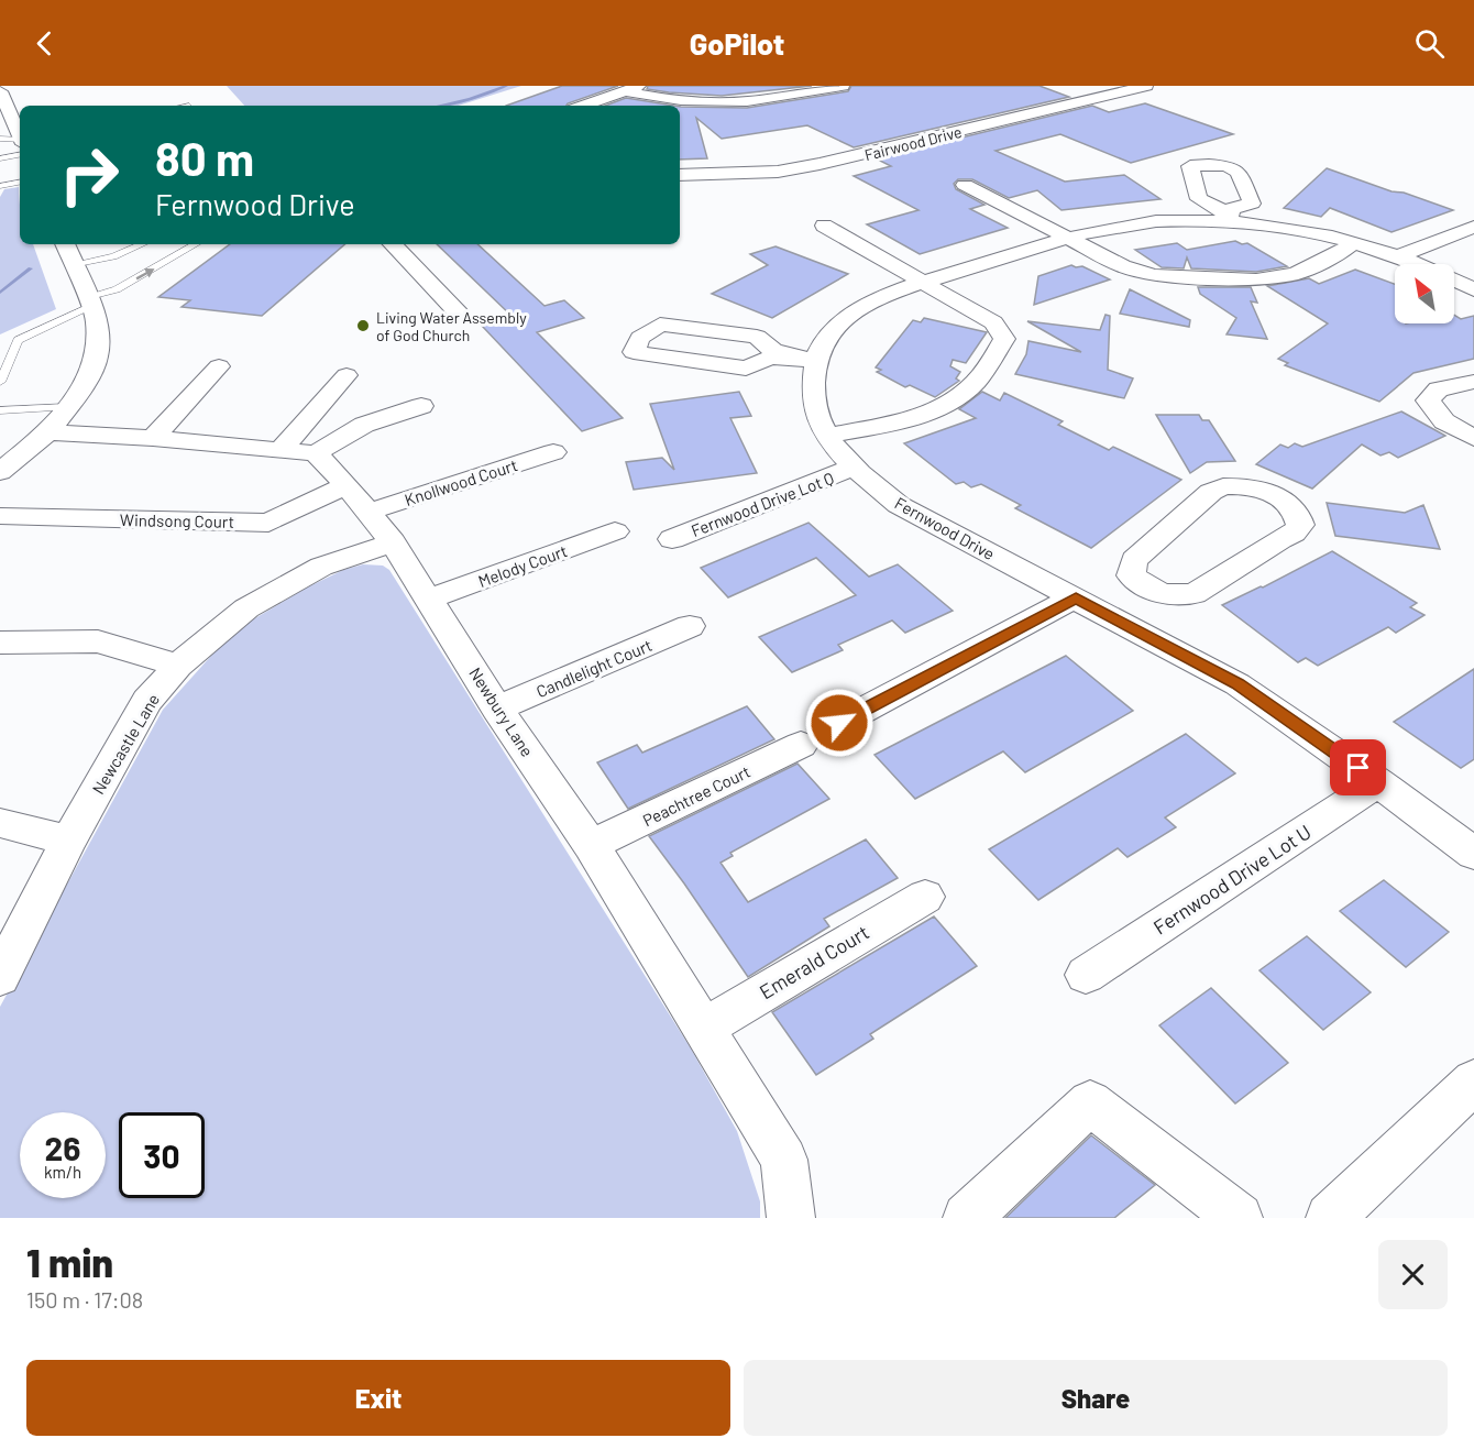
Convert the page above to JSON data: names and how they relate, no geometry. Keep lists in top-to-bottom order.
{
  "streets": {
    "street": [
      "Fairwood Drive",
      "Knollwood Court",
      "Fernwood Drive Lot Q",
      "Windsong Court",
      "Fernwood Drive",
      "Melody Court",
      "Candlelight Court",
      "Newbury Lane",
      "Newcastle Lane",
      "Peachtree Court",
      "Fernwood Drive Lot U",
      "Emerald Court"
    ]
  },
  "crossings": [
    ["Knollwood Court", "Newbury Lane"],
    ["Fernwood Drive Lot Q", "Fernwood Drive"],
    ["Windsong Court", "Newbury Lane"],
    ["Fernwood Drive", "Fernwood Drive Lot U"],
    ["Melody Court", "Newbury Lane"],
    ["Candlelight Court", "Newbury Lane"],
    ["Newbury Lane", "Newcastle Lane"],
    ["Newbury Lane", "Peachtree Court"],
    ["Newbury Lane", "Emerald Court"]
  ],
  "places": ["Living Water Assembly of God Church"],
  "north": "top left",
  "page": {
    "header": "GoPilot",
    "turn": ["80 m", "Fernwood Drive"],
    "speed": "26 km/h",
    "limit": "30",
    "heading": ["1 min", "150 m · 17:08"],
    "buttons": ["Exit", "Share"]
  }
}
